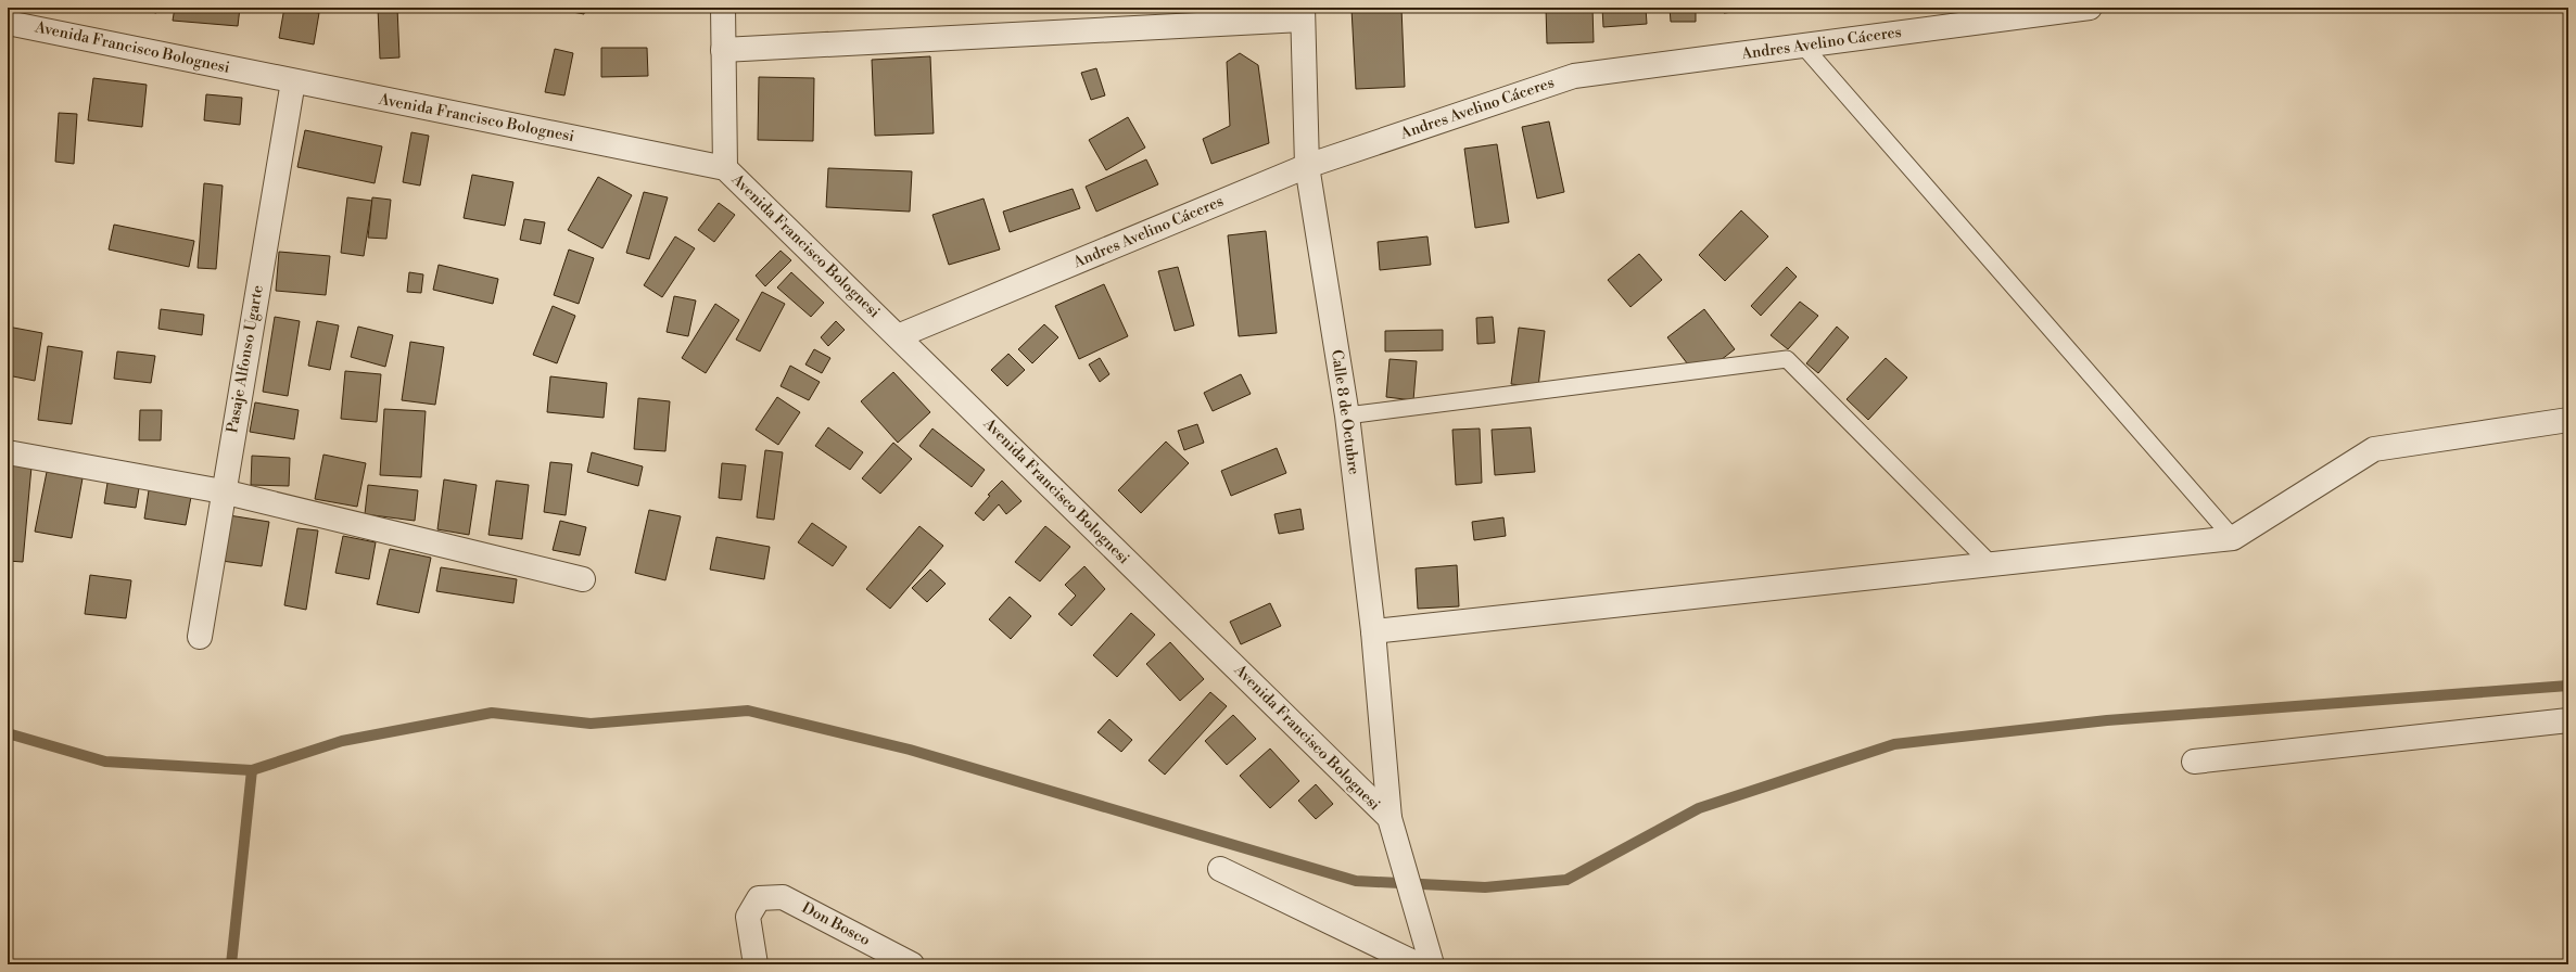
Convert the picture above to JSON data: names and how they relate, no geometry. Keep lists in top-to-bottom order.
{
  "streets": {
    "street": [
      "Andres Avelino Cáceres",
      "Avenida Francisco Bolognesi",
      "Pasaje Alfonso Ugarte",
      "Calle 8 de Octubre",
      "Don Bosco"
    ]
  },
  "crossings": [
    ["Andres Avelino Cáceres", "Avenida Francisco Bolognesi"],
    ["Andres Avelino Cáceres", "Calle 8 de Octubre"],
    ["Avenida Francisco Bolognesi", "Pasaje Alfonso Ugarte"],
    ["Avenida Francisco Bolognesi", "Calle 8 de Octubre"]
  ]
}
